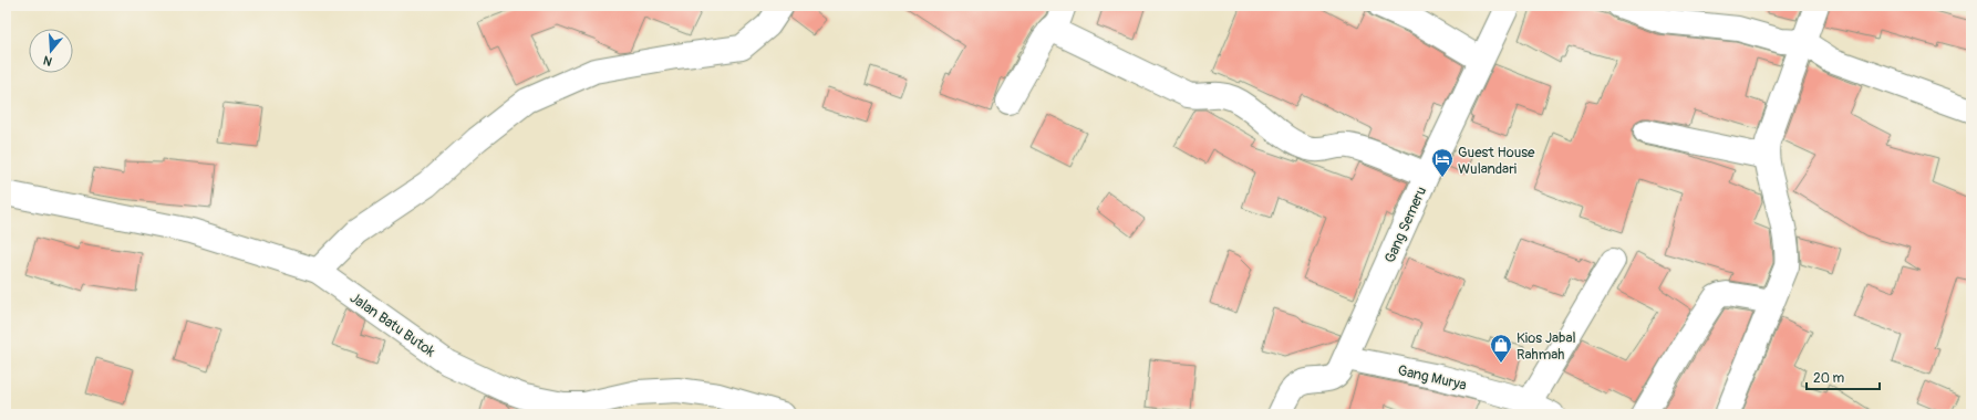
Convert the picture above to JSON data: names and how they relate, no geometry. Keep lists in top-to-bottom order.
{
  "streets": {
    "street": ["Gang Semeru", "Jalan Batu Butok", "Gang Murya"]
  },
  "crossings": [
    ["Gang Semeru", "Gang Murya"]
  ],
  "places": {
    "hotel": ["Guest House Wulandari"],
    "shop": ["Kios Jabal Rahmah"]
  },
  "scale_bar": "20 m",
  "north": "bottom"
}
